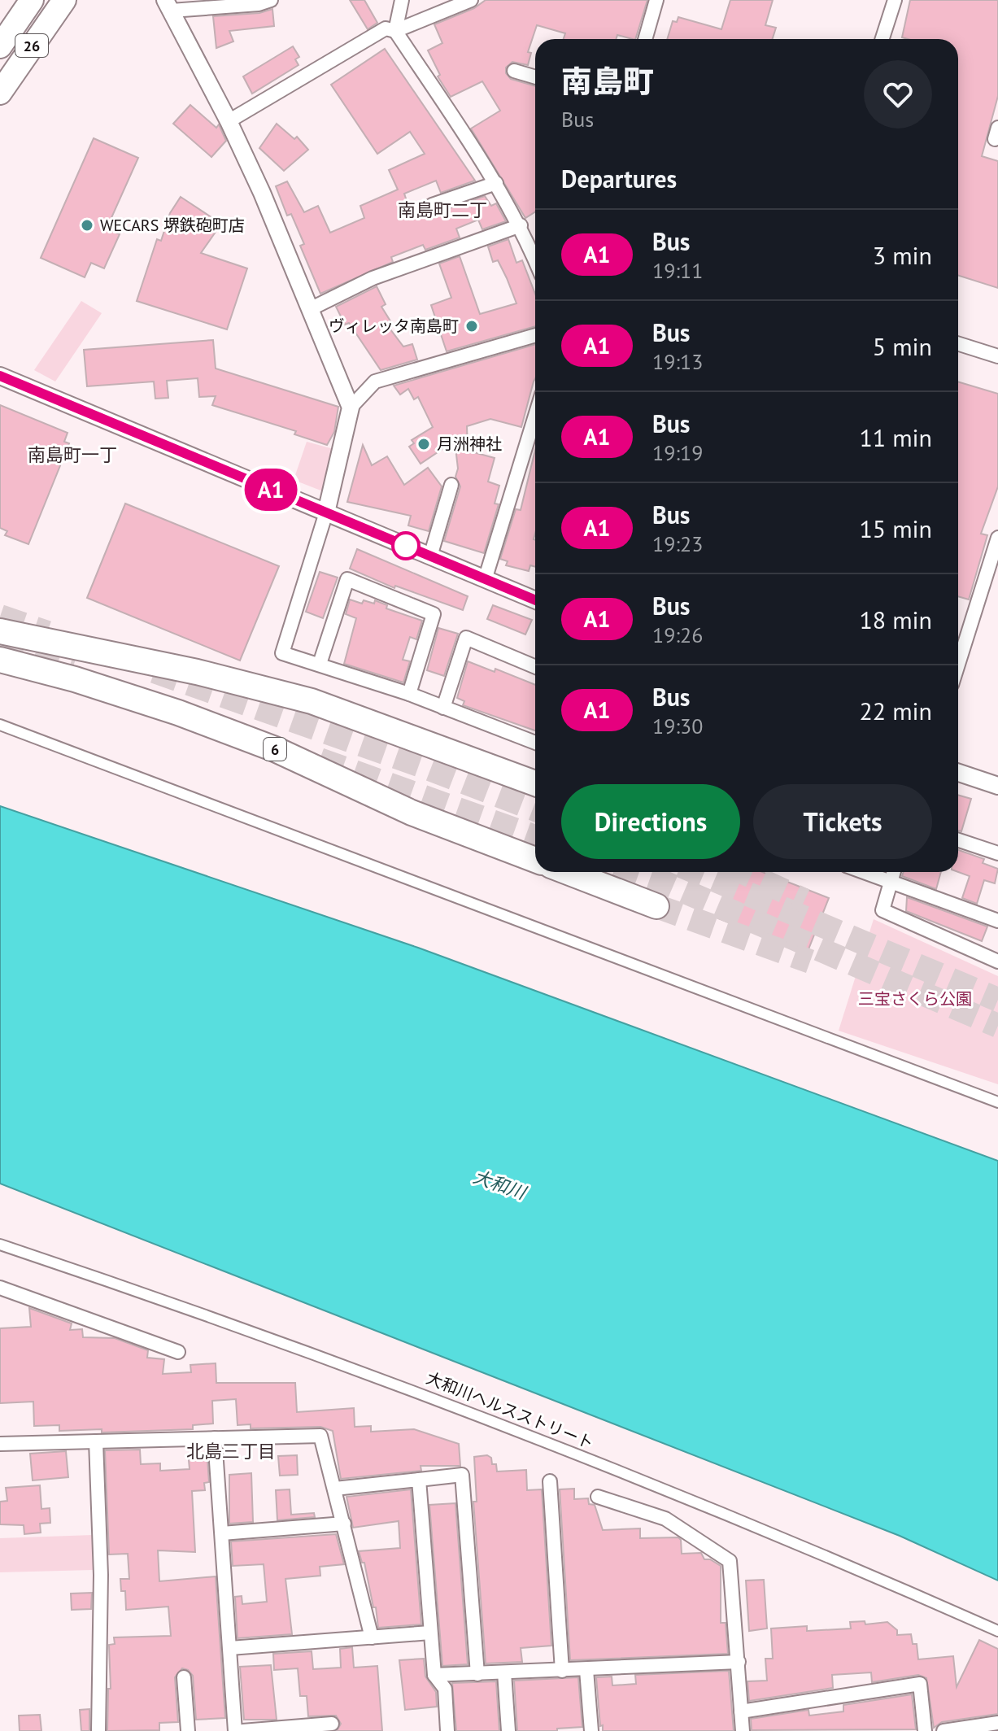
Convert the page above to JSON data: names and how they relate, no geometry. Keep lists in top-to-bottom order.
{
  "streets": {
    "highway": ["26", "6"],
    "street": ["大和川ヘルスストリート"]
  },
  "districts": ["南島町二丁", "南島町一丁", "北島三丁目"],
  "water": ["大和川"],
  "parks": ["三宝さくら公園"],
  "places": ["WECARS 堺鉄砲町店", "ヴィレッタ南島町", "月洲神社"],
  "lines": ["bus line A1"],
  "page": {
    "on_map": "A1",
    "heading": [
      ["南島町", "Bus"],
      "Departures"
    ],
    "list": [
      {
        "mark": "A1",
        "name": "Bus",
        "note": "19:11",
        "value": "3 min"
      },
      {
        "mark": "A1",
        "name": "Bus",
        "note": "19:13",
        "value": "5 min"
      },
      {
        "mark": "A1",
        "name": "Bus",
        "note": "19:19",
        "value": "11 min"
      },
      {
        "mark": "A1",
        "name": "Bus",
        "note": "19:23",
        "value": "15 min"
      },
      {
        "mark": "A1",
        "name": "Bus",
        "note": "19:26",
        "value": "18 min"
      },
      {
        "mark": "A1",
        "name": "Bus",
        "note": "19:30",
        "value": "22 min"
      }
    ],
    "buttons": ["Directions", "Tickets"]
  }
}
